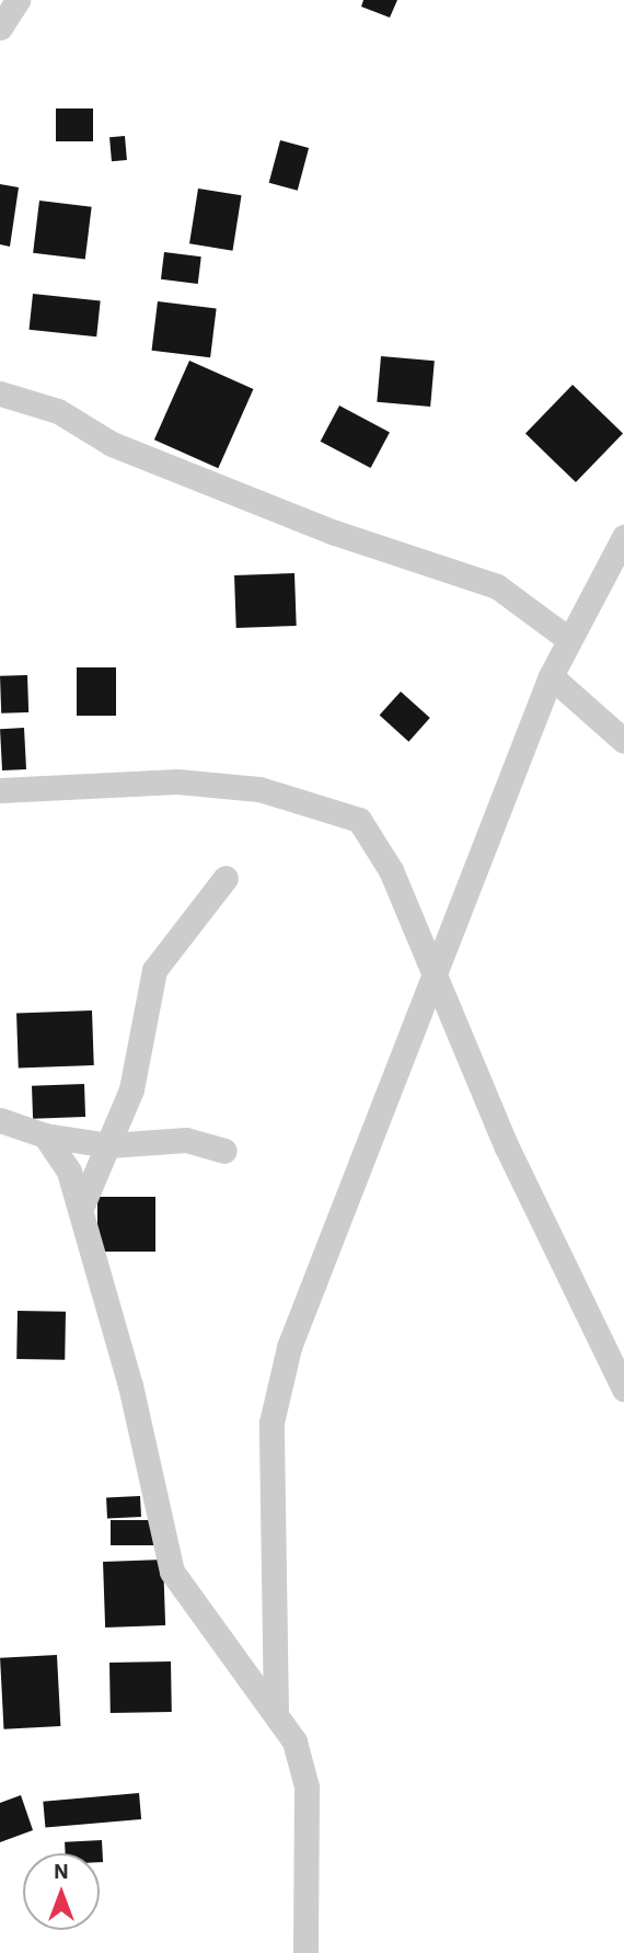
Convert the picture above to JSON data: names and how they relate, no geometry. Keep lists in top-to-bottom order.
{
  "north": "top"
}
